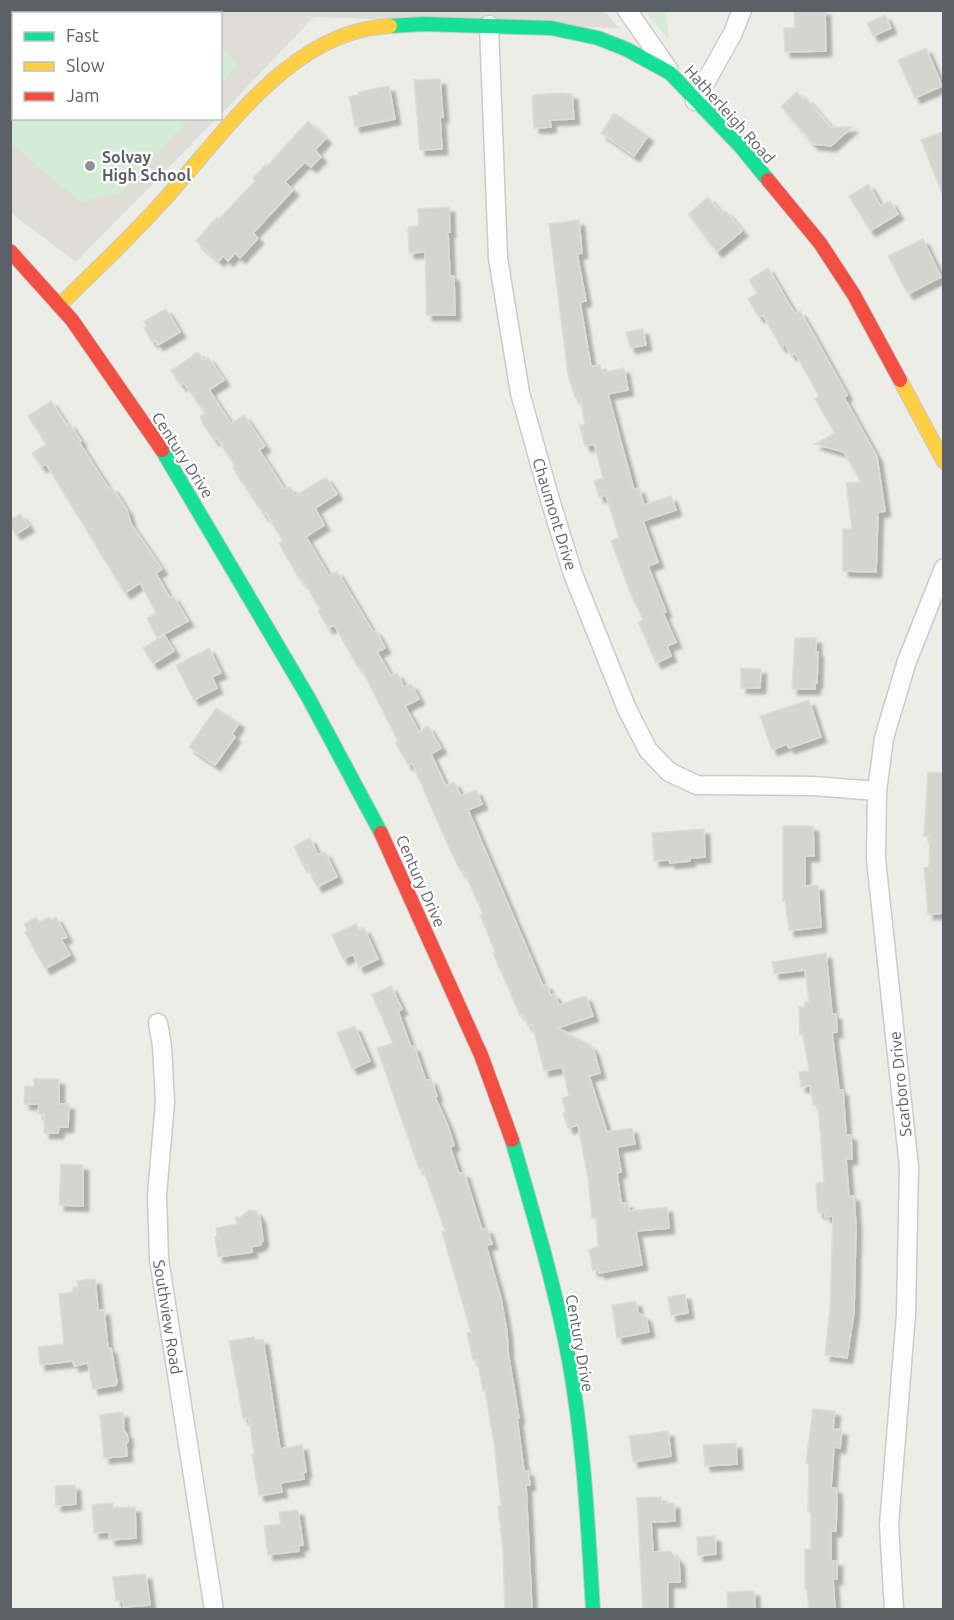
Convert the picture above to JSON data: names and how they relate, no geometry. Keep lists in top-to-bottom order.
{
  "streets": {
    "street": [
      "Hatherleigh Road",
      "Century Drive",
      "Chaumont Drive",
      "Scarboro Drive",
      "Southview Road"
    ]
  },
  "crossings": [
    ["Hatherleigh Road", "Century Drive"],
    ["Hatherleigh Road", "Chaumont Drive"],
    ["Chaumont Drive", "Scarboro Drive"]
  ],
  "places": ["Solvay High School"],
  "legend": ["Fast", "Slow", "Jam"]
}
